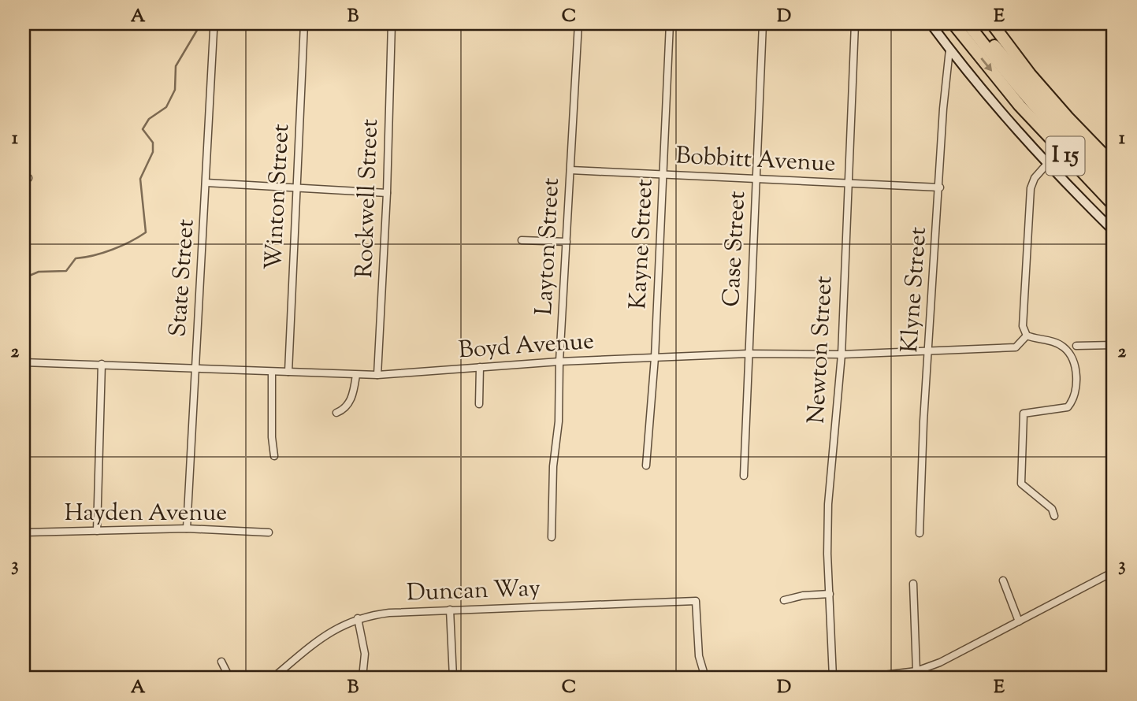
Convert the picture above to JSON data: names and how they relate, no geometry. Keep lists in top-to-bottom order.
{
  "streets": {
    "highway": ["I 15"],
    "street": [
      "Bobbitt Avenue",
      "Winton Street",
      "Rockwell Street",
      "Kayne Street",
      "Layton Street",
      "Case Street",
      "State Street",
      "Klyne Street",
      "Boyd Avenue",
      "Newton Street",
      "Hayden Avenue",
      "Duncan Way"
    ]
  },
  "crossings": [
    ["Bobbitt Avenue", "Kayne Street"],
    ["Bobbitt Avenue", "Layton Street"],
    ["Bobbitt Avenue", "Case Street"],
    ["Bobbitt Avenue", "Klyne Street"],
    ["Bobbitt Avenue", "Newton Street"],
    ["Winton Street", "Boyd Avenue"],
    ["Rockwell Street", "Boyd Avenue"],
    ["Kayne Street", "Boyd Avenue"],
    ["Layton Street", "Boyd Avenue"],
    ["Case Street", "Boyd Avenue"],
    ["State Street", "Boyd Avenue"],
    ["State Street", "Hayden Avenue"],
    ["Klyne Street", "Boyd Avenue"],
    ["Boyd Avenue", "Newton Street"]
  ],
  "grid": {
    "columns": [
      "A",
      "B",
      "C",
      "D",
      "E"
    ],
    "rows": ["1", "2", "3"]
  }
}
